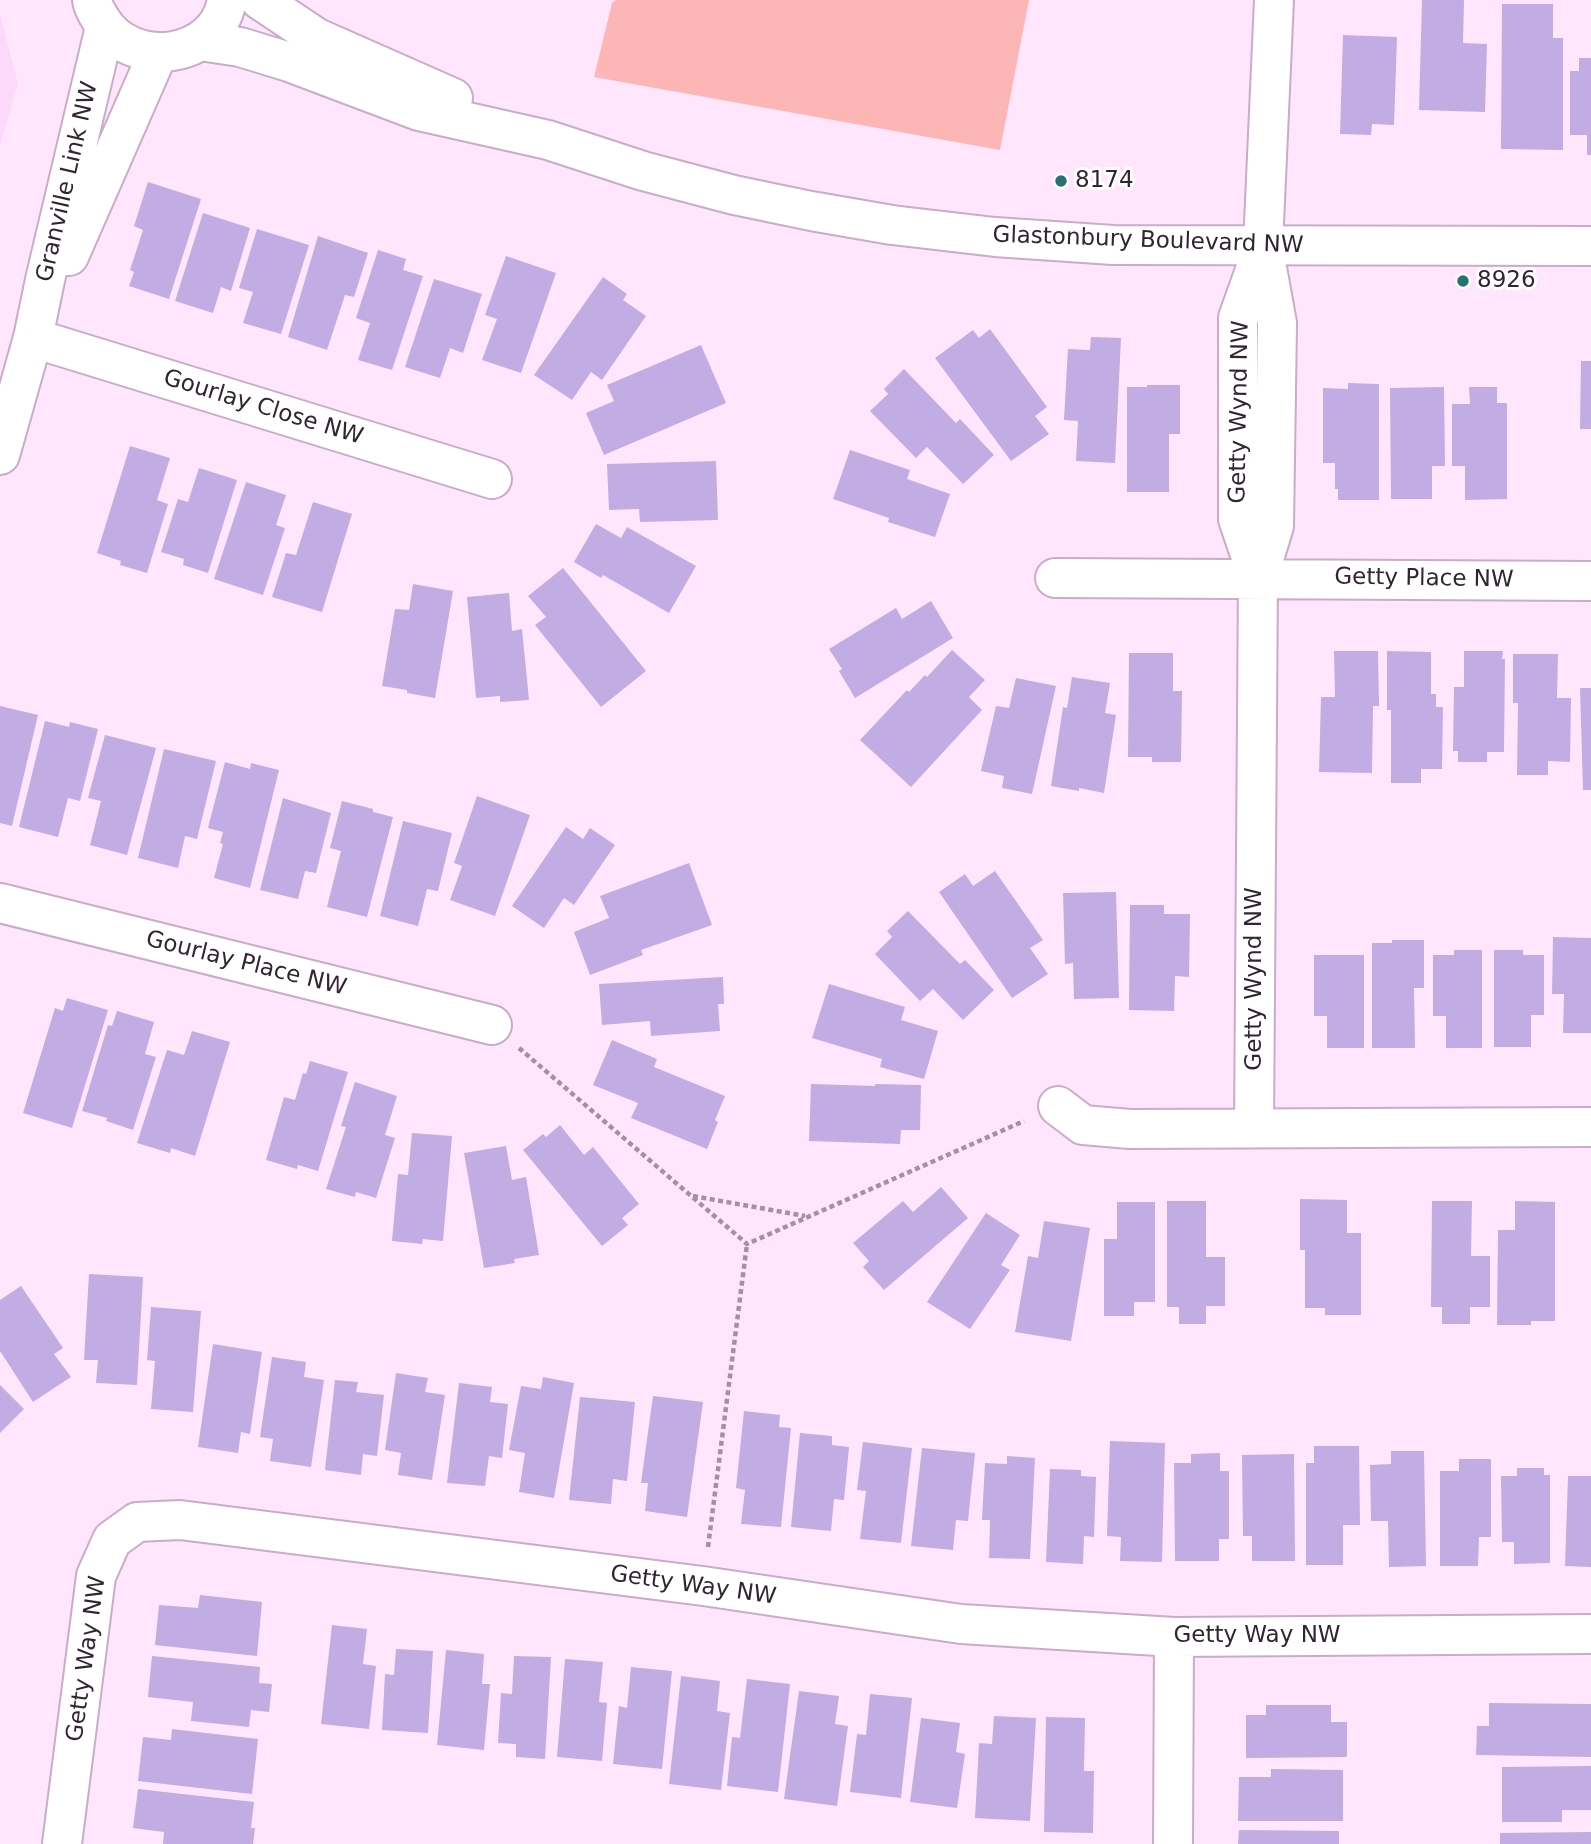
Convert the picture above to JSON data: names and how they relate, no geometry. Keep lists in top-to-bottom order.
{
  "streets": {
    "street": [
      "Granville Link NW",
      "Glastonbury Boulevard NW",
      "Gourlay Close NW",
      "Getty Wynd NW",
      "Getty Place NW",
      "Gourlay Place NW",
      "Getty Way NW"
    ]
  },
  "crossings": [
    ["Granville Link NW", "Glastonbury Boulevard NW"],
    ["Granville Link NW", "Gourlay Close NW"],
    ["Glastonbury Boulevard NW", "Getty Wynd NW"],
    ["Getty Wynd NW", "Getty Place NW"]
  ],
  "places": ["8174", "8926"]
}
